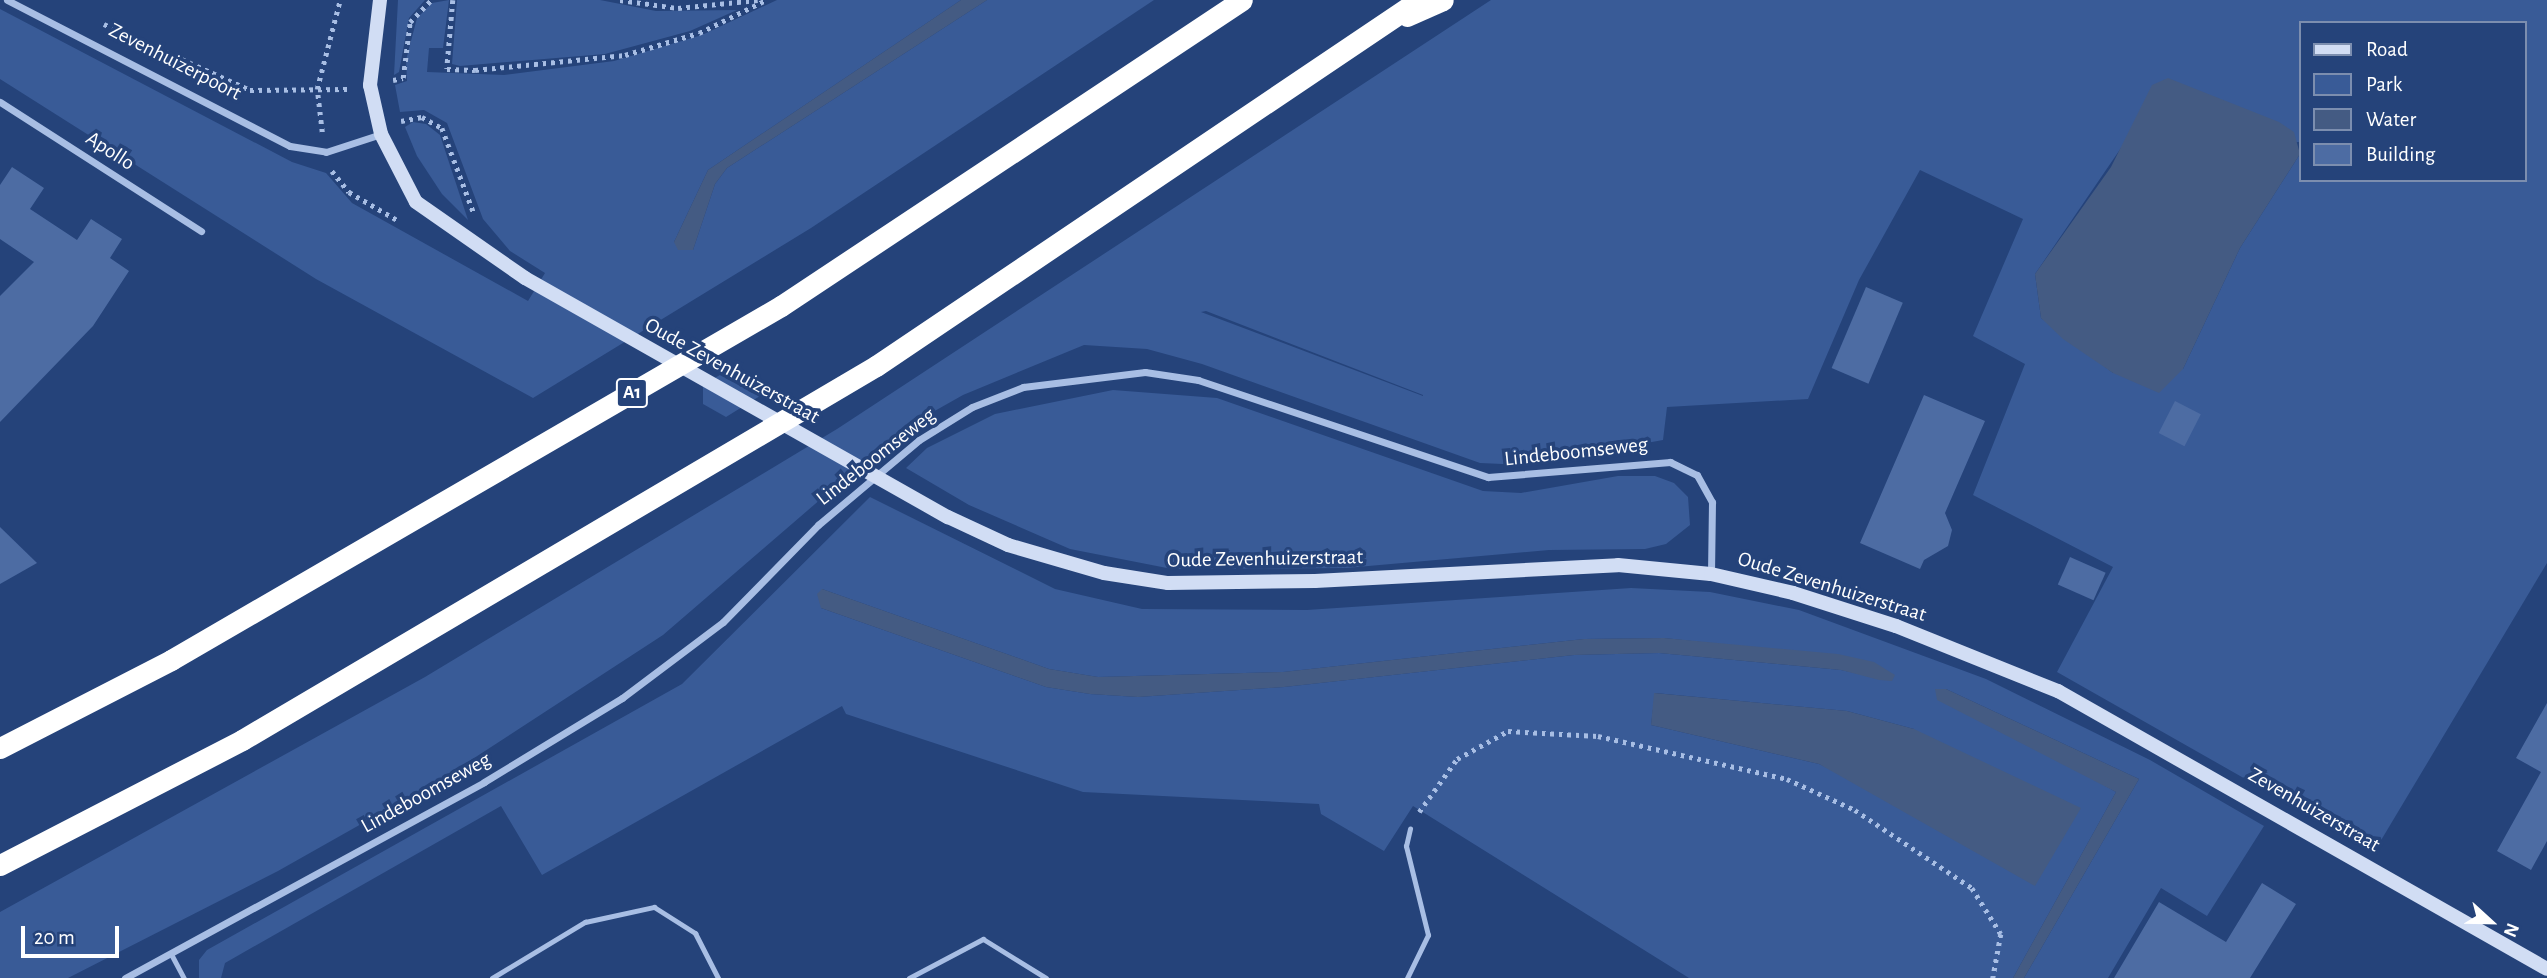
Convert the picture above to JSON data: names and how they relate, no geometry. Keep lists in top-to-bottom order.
{
  "streets": {
    "highway": ["A1"],
    "street": [
      "Zevenhuizerpoort",
      "Apollo",
      "Oude Zevenhuizerstraat",
      "Lindeboomseweg",
      "Zevenhuizerstraat"
    ]
  },
  "crossings": [
    ["Zevenhuizerpoort", "Oude Zevenhuizerstraat"],
    ["Oude Zevenhuizerstraat", "Lindeboomseweg"],
    ["Oude Zevenhuizerstraat", "Zevenhuizerstraat"]
  ],
  "legend": [
    "Road",
    "Park",
    "Water",
    "Building"
  ],
  "scale_bar": "20 m",
  "north": "right"
}
